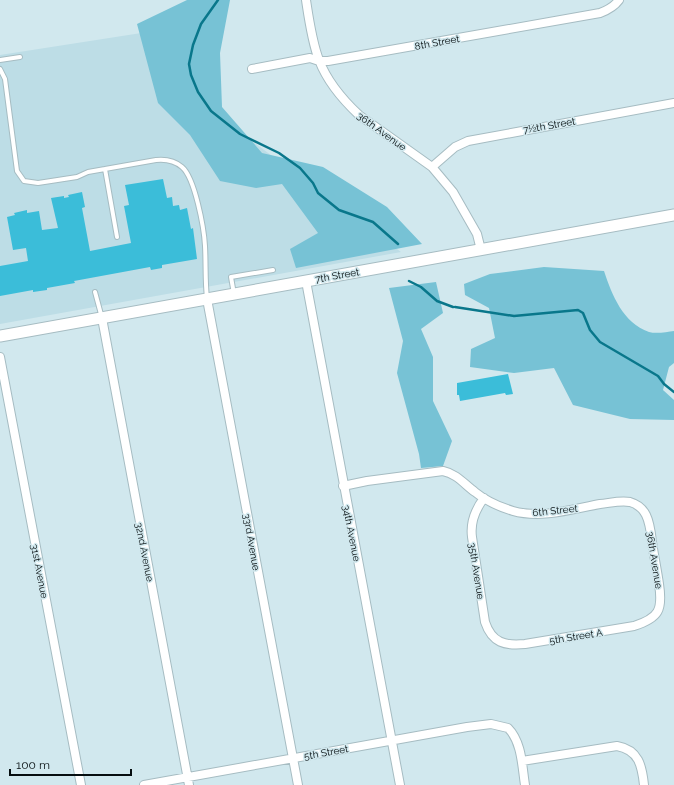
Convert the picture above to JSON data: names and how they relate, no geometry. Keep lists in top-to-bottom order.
{
  "streets": {
    "main road": ["7th Street"],
    "street": [
      "8th Street",
      "7½th Street",
      "36th Avenue",
      "6th Street",
      "34th Avenue",
      "33rd Avenue",
      "32nd Avenue",
      "31st Avenue",
      "35th Avenue",
      "5th Street A",
      "5th Street"
    ]
  },
  "crossings": [
    ["8th Street", "36th Avenue"],
    ["7½th Street", "36th Avenue"],
    ["36th Avenue", "7th Street"],
    ["36th Avenue", "6th Street"],
    ["36th Avenue", "5th Street A"],
    ["7th Street", "34th Avenue"],
    ["7th Street", "33rd Avenue"],
    ["7th Street", "32nd Avenue"],
    ["6th Street", "34th Avenue"],
    ["6th Street", "35th Avenue"],
    ["34th Avenue", "5th Street"],
    ["33rd Avenue", "5th Street"],
    ["32nd Avenue", "5th Street"],
    ["35th Avenue", "5th Street A"]
  ],
  "scale_bar": "100 m"
}
